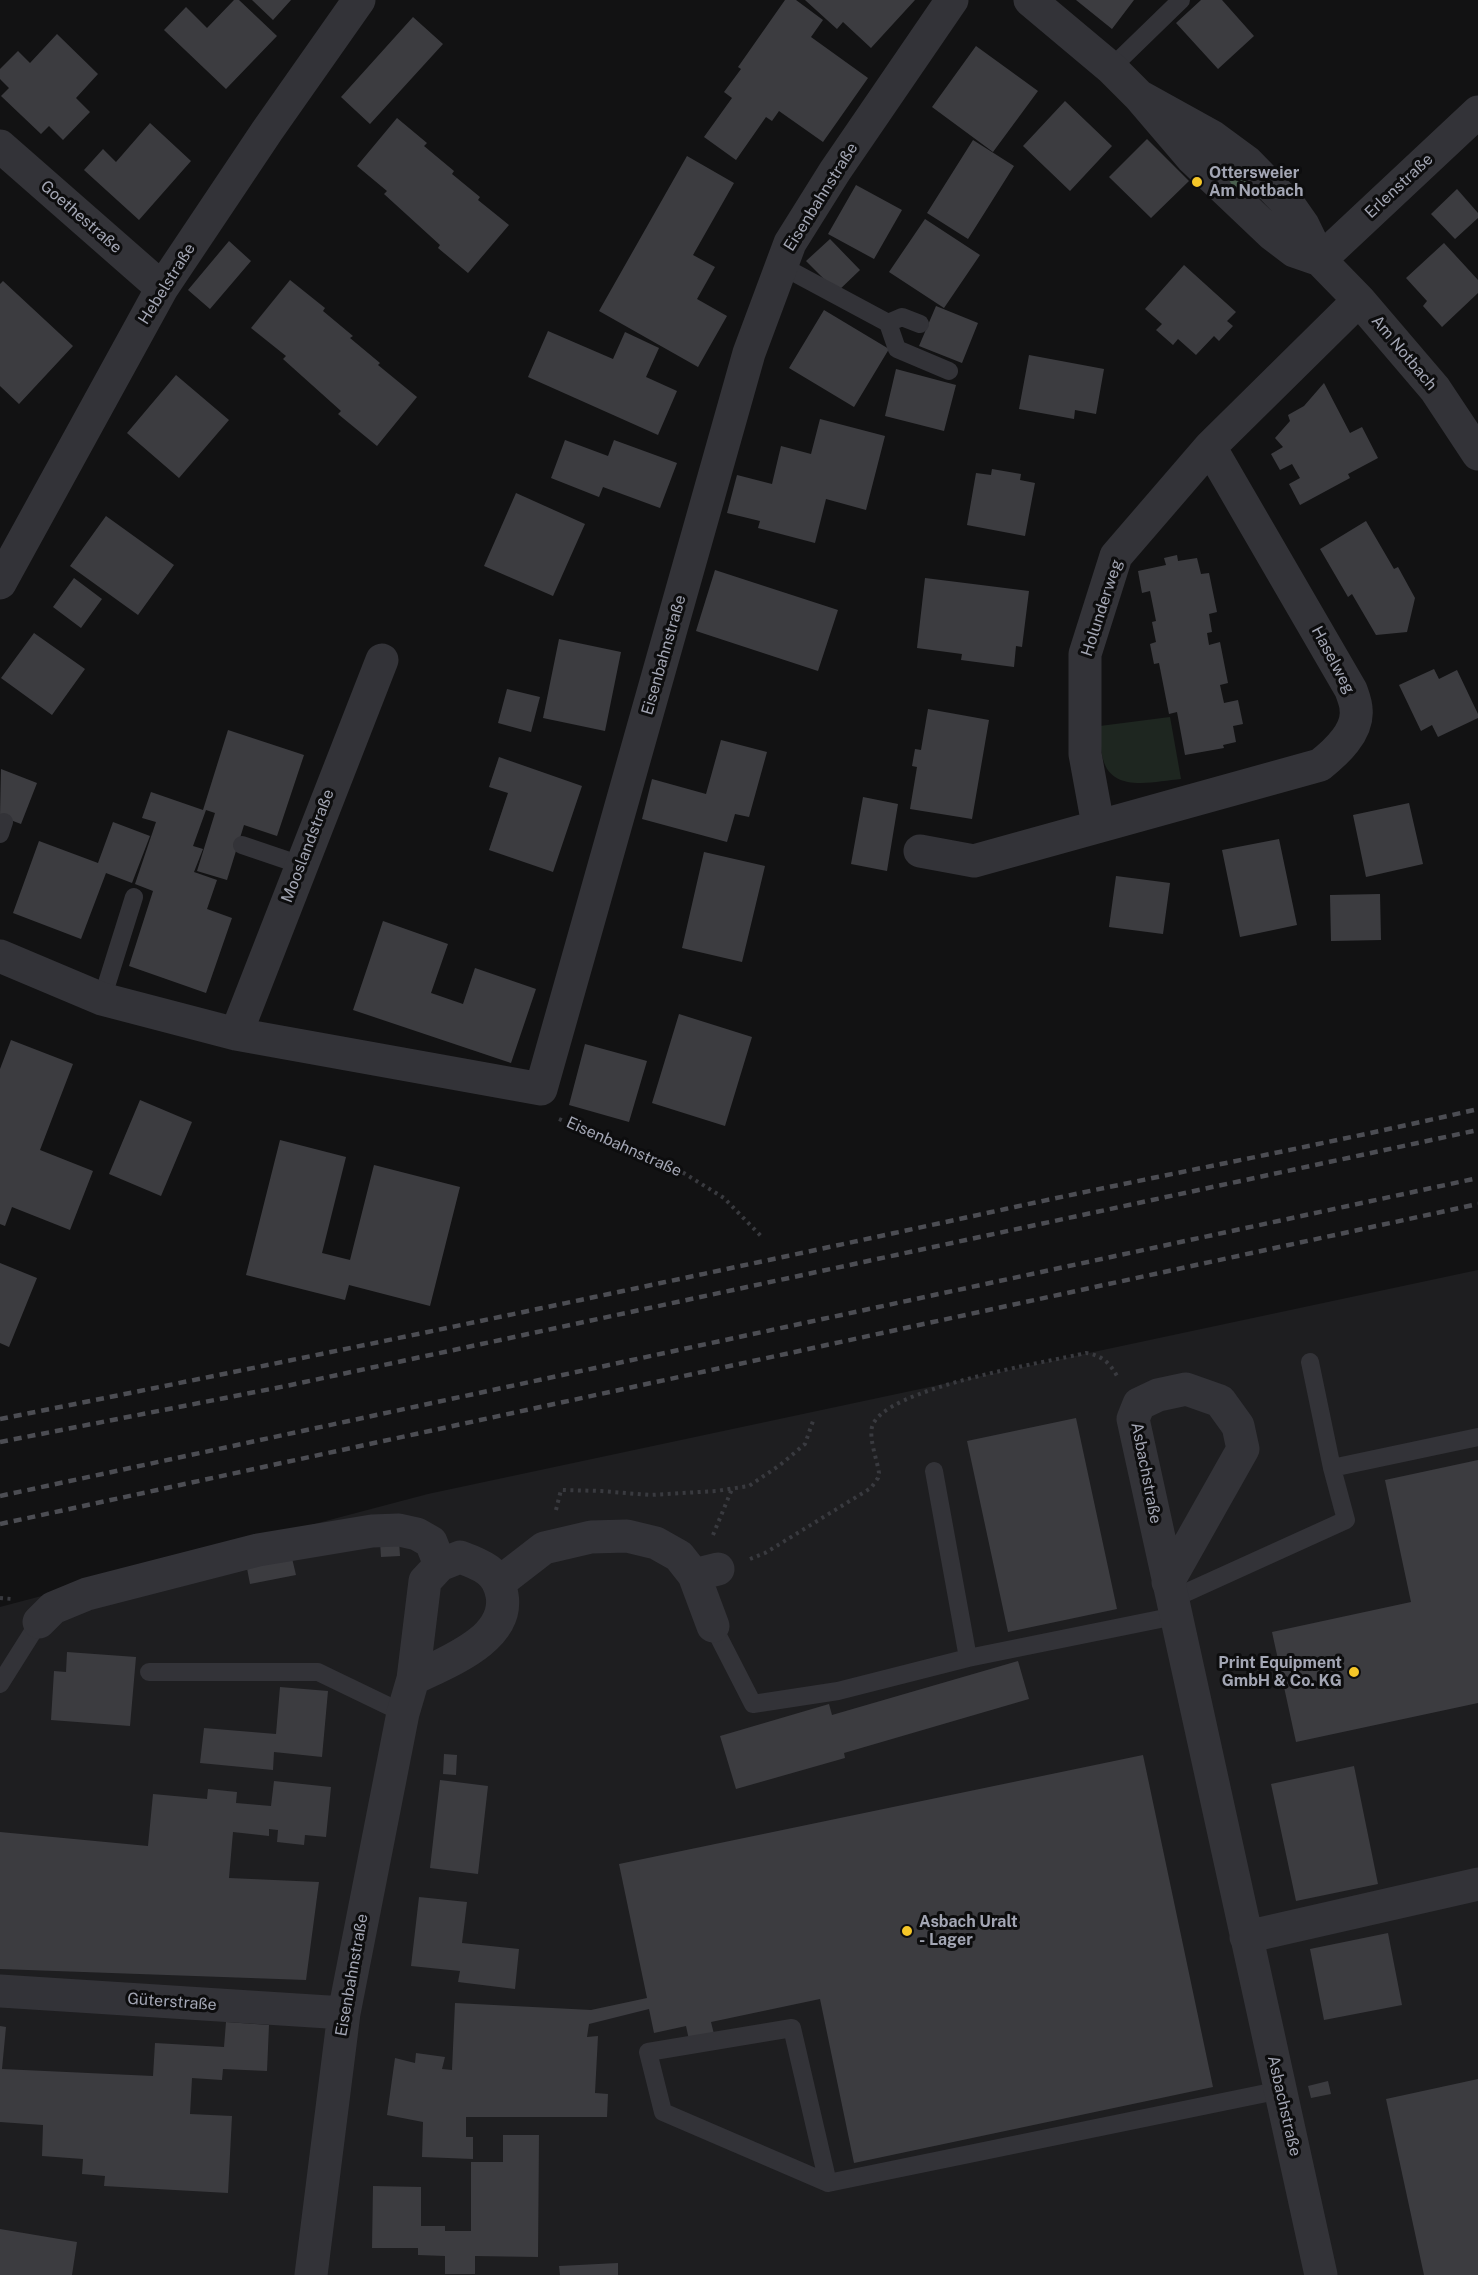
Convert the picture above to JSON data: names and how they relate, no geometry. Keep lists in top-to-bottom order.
{
  "streets": {
    "street": [
      "Erlenstraße",
      "Eisenbahnstraße",
      "Goethestraße",
      "Hebelstraße",
      "Am Notbach",
      "Holunderweg",
      "Haselweg",
      "Mooslandstraße",
      "Asbachstraße",
      "Güterstraße"
    ]
  },
  "crossings": [
    ["Erlenstraße", "Am Notbach"],
    ["Eisenbahnstraße", "Güterstraße"],
    ["Goethestraße", "Hebelstraße"],
    ["Am Notbach", "Holunderweg"],
    ["Holunderweg", "Haselweg"]
  ],
  "places": ["Ottersweier Am Notbach", "Print Equipment GmbH & Co. KG", "Asbach Uralt - Lager"]
}
